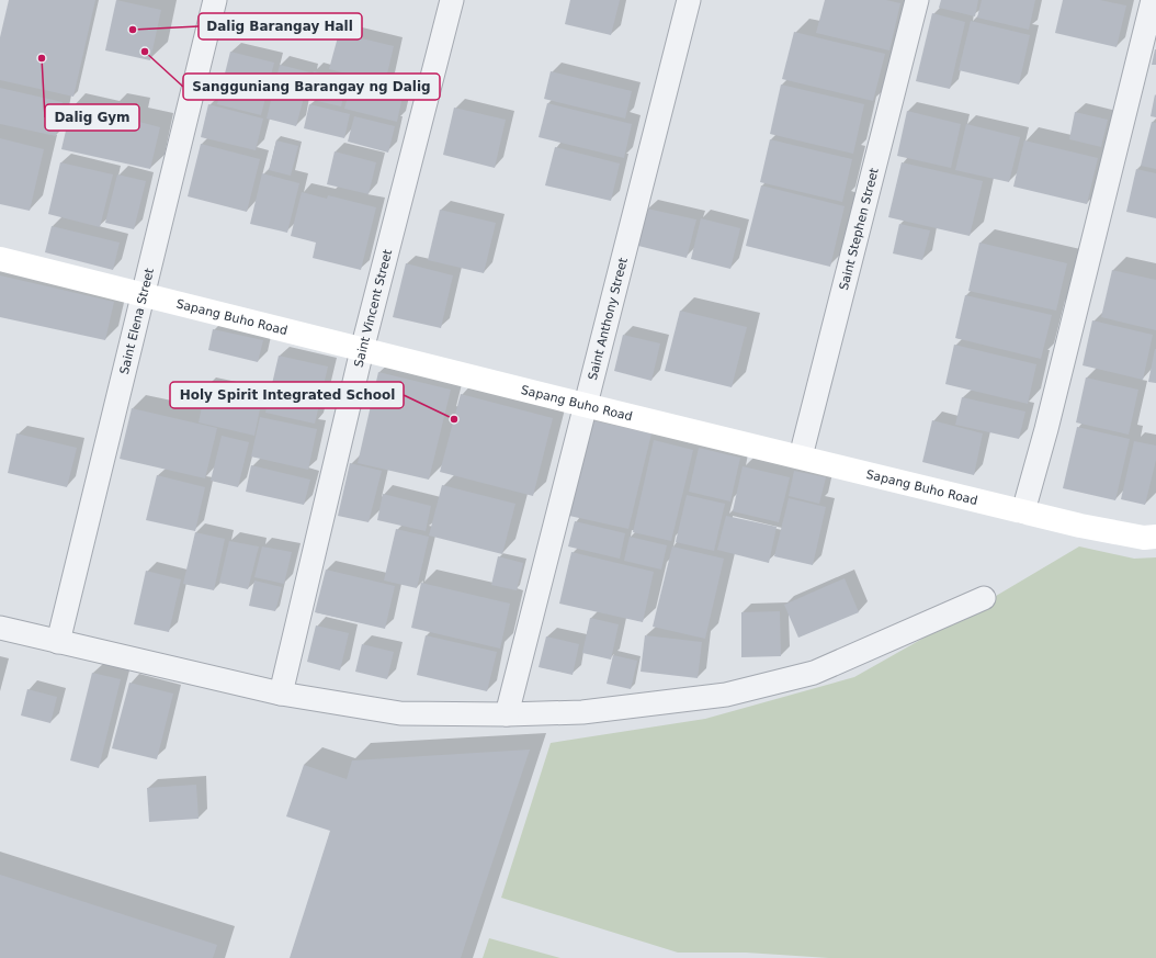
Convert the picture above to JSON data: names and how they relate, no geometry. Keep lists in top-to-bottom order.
{
  "streets": {
    "street": [
      "Saint Stephen Street",
      "Saint Vincent Street",
      "Sapang Buho Road",
      "Saint Anthony Street",
      "Saint Elena Street"
    ]
  },
  "crossings": [
    ["Saint Stephen Street", "Sapang Buho Road"],
    ["Saint Vincent Street", "Sapang Buho Road"],
    ["Sapang Buho Road", "Saint Anthony Street"],
    ["Sapang Buho Road", "Saint Elena Street"]
  ],
  "places": [
    "Dalig Barangay Hall",
    "Sangguniang Barangay ng Dalig",
    "Dalig Gym",
    "Holy Spirit Integrated School"
  ]
}
